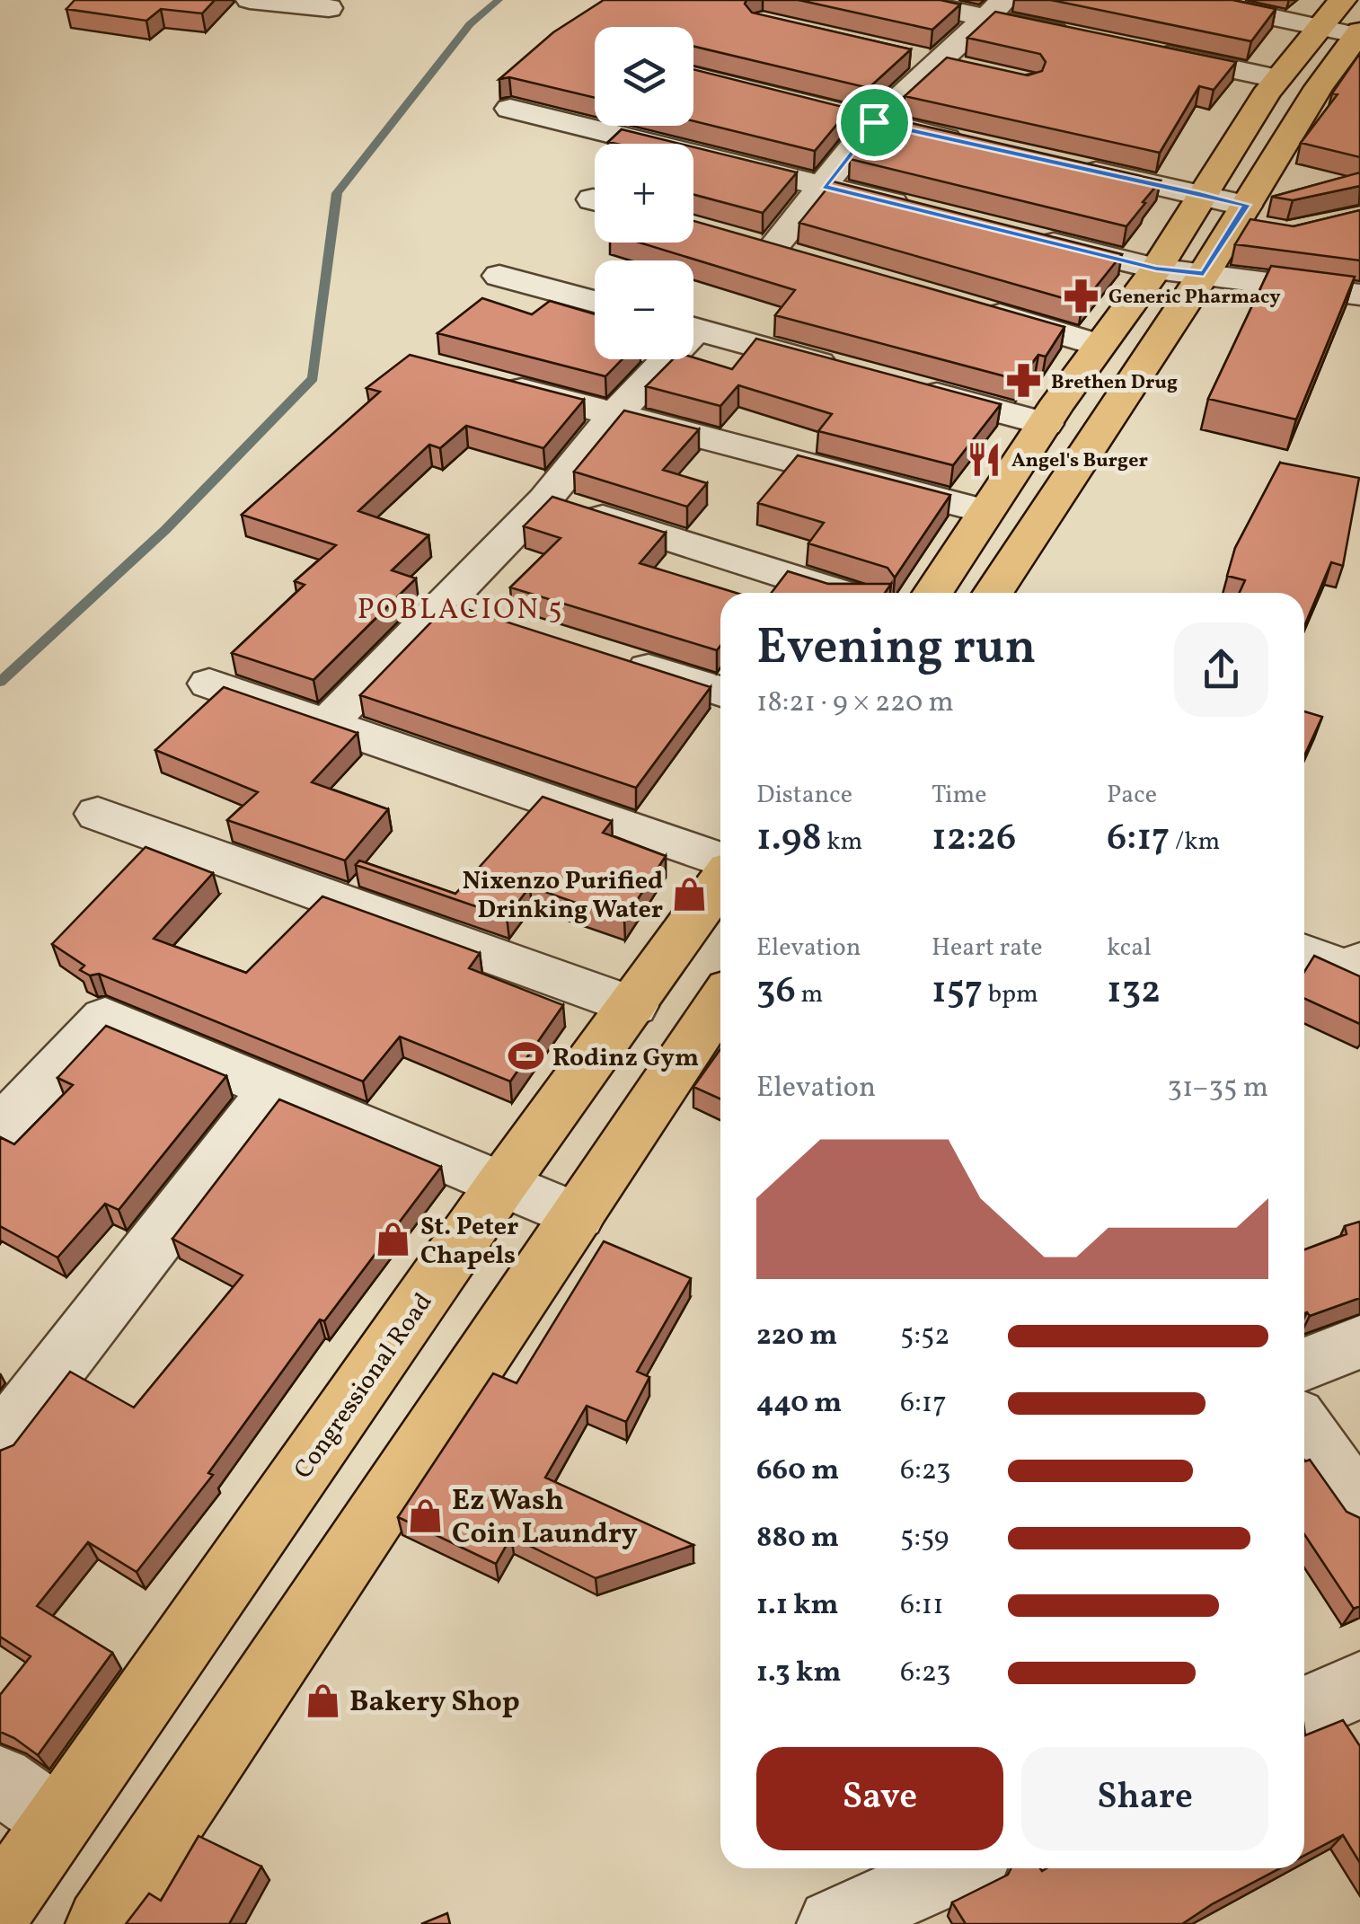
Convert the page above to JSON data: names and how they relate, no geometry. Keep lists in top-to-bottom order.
{
  "streets": {
    "main road": ["Congressional Road"]
  },
  "districts": ["POBLACION 5"],
  "places": {
    "pharmacy": ["Generic Pharmacy", "Brethen Drug"],
    "restaurant": ["Angel's Burger"],
    "shop": [
      "Nixenzo Purified Drinking Water",
      "St. Peter Chapels",
      "Ez Wash Coin Laundry",
      "Bakery Shop"
    ],
    "sports": ["Rodinz Gym"]
  },
  "page": {
    "map_buttons": ["+", "−"],
    "heading": ["Evening run", "18:21 · 9 × 220 m"],
    "stats": [
      ["Distance", "1.98 km"],
      ["Time", "12:26"],
      ["Pace", "6:17 /km"],
      ["Elevation", "36 m"],
      ["Heart rate", "157 bpm"],
      ["kcal", "132"]
    ],
    "chart": ["Elevation", "31–35 m"],
    "list": [
      {
        "name": "220 m",
        "note": "5:52"
      },
      {
        "name": "440 m",
        "note": "6:17"
      },
      {
        "name": "660 m",
        "note": "6:23"
      },
      {
        "name": "880 m",
        "note": "5:59"
      },
      {
        "name": "1.1 km",
        "note": "6:11"
      },
      {
        "name": "1.3 km",
        "note": "6:23"
      }
    ],
    "buttons": ["Save", "Share"]
  }
}
